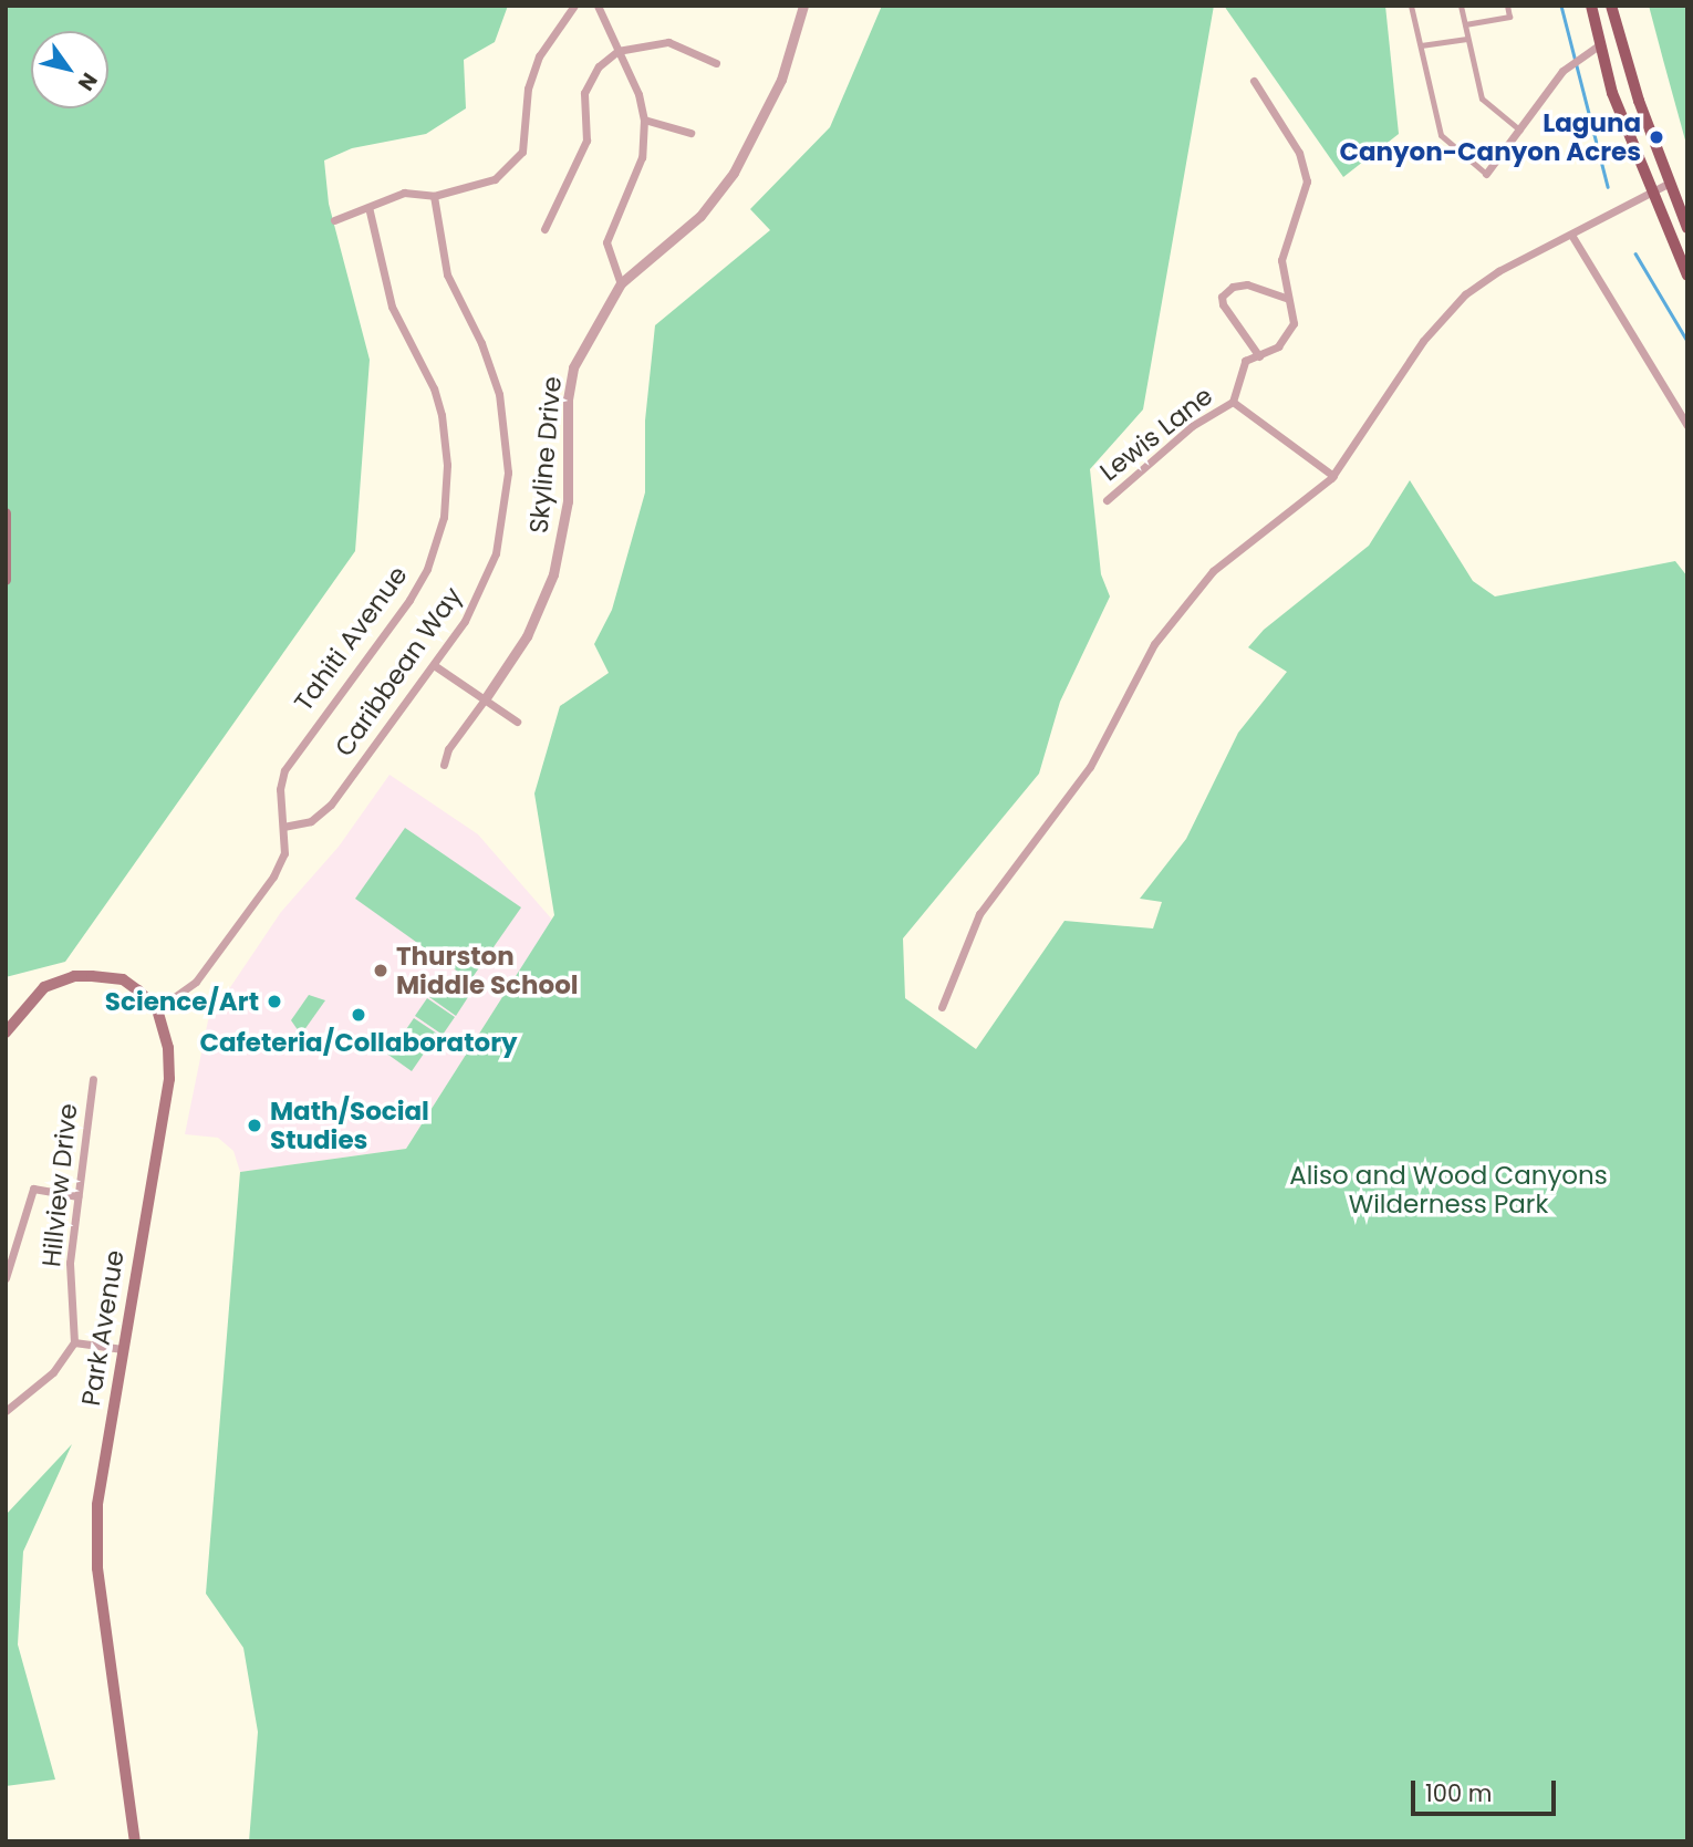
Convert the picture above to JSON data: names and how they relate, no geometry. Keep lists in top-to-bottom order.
{
  "streets": {
    "main road": ["Park Avenue"],
    "street": [
      "Lewis Lane",
      "Skyline Drive",
      "Tahiti Avenue",
      "Caribbean Way",
      "Hillview Drive"
    ]
  },
  "crossings": [
    ["Tahiti Avenue", "Caribbean Way"],
    ["Tahiti Avenue", "Park Avenue"]
  ],
  "parks": ["Aliso and Wood Canyons Wilderness Park"],
  "places": [
    "Laguna Canyon-Canyon Acres",
    "Thurston Middle School",
    "Science/Art",
    "Cafeteria/Collaboratory",
    "Math/Social Studies"
  ],
  "scale_bar": "100 m",
  "north": "bottom right"
}
